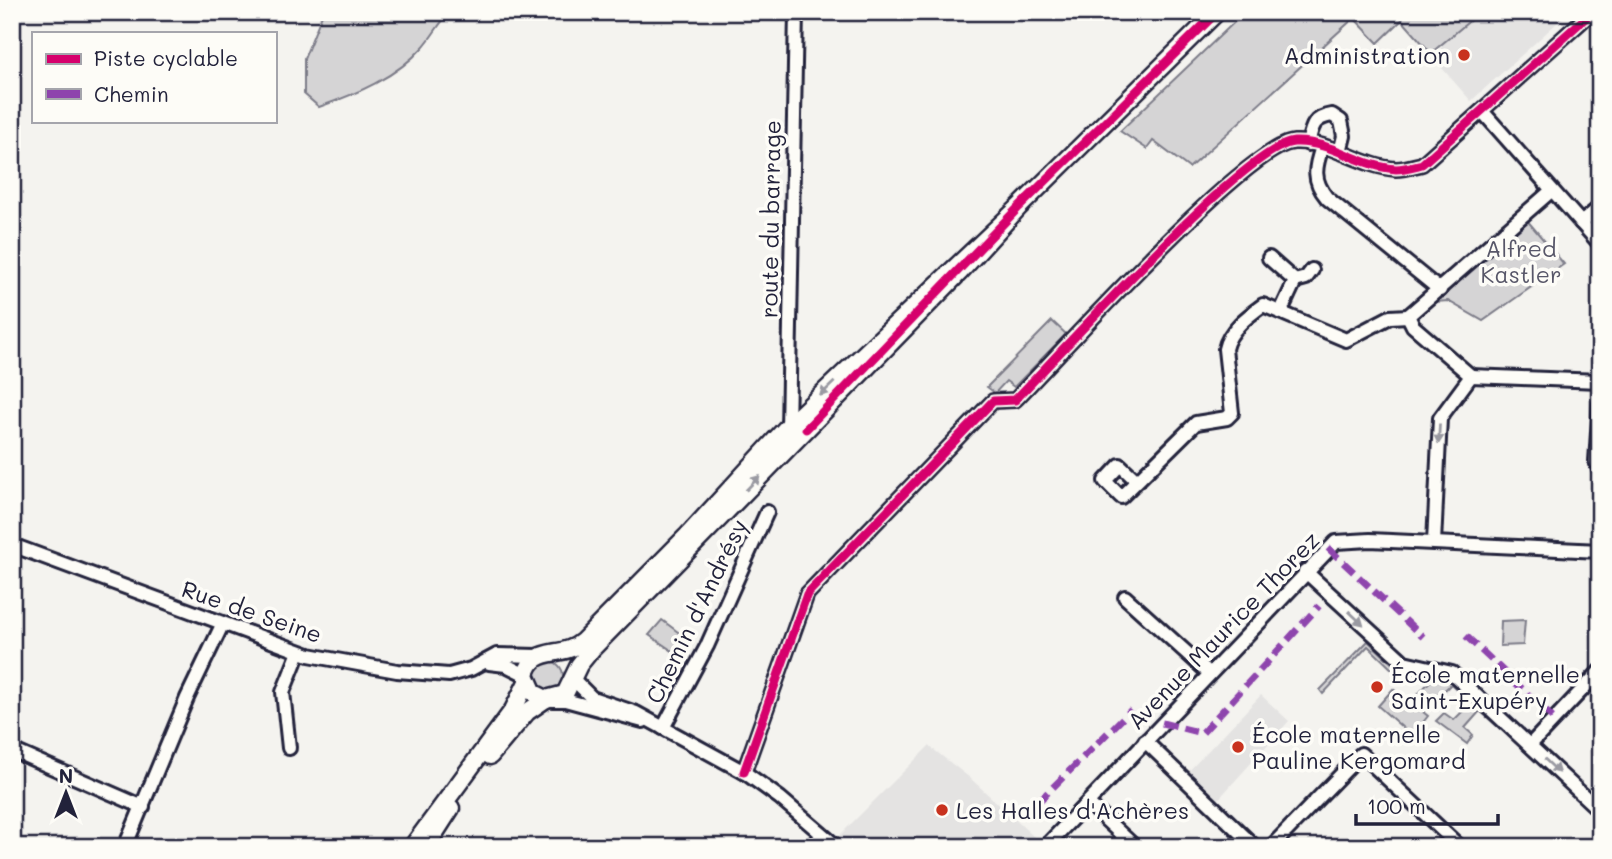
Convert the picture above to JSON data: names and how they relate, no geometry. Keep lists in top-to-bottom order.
{
  "streets": {
    "street": [
      "route du barrage",
      "Rue de Seine",
      "Chemin d'Andrésy",
      "Avenue Maurice Thorez"
    ]
  },
  "parks": ["Alfred Kastler"],
  "places": [
    "Administration",
    "École maternelle Saint-Exupéry",
    "École maternelle Pauline Kergomard",
    "Les Halles d'Achères"
  ],
  "legend": ["Piste cyclable", "Chemin"],
  "scale_bar": "100 m",
  "north": "top"
}
